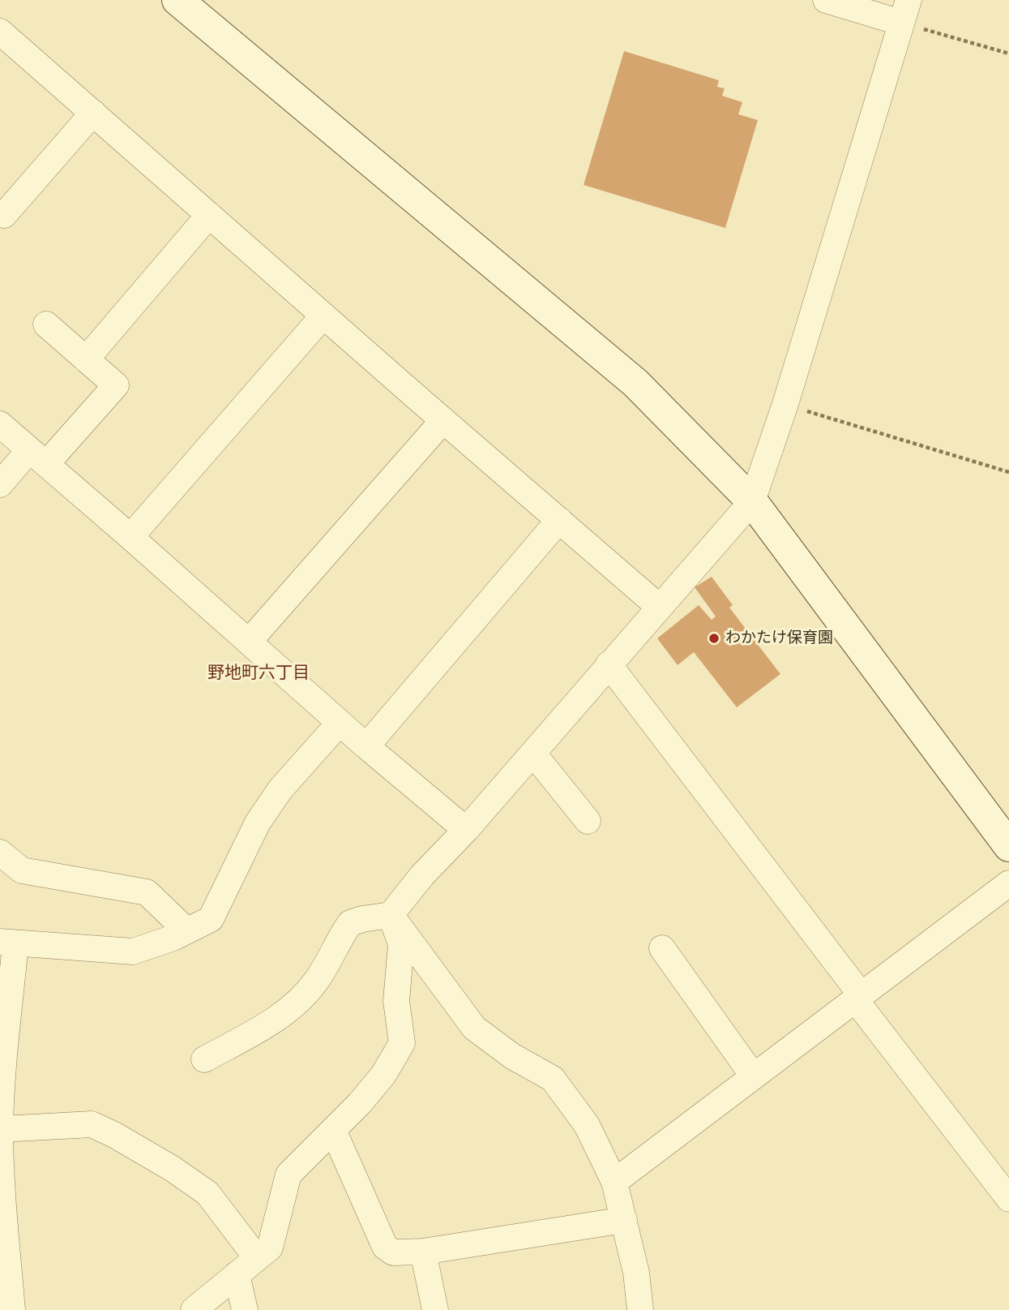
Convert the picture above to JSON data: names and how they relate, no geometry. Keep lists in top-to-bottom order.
{
  "districts": ["野地町六丁目"],
  "places": ["わかたけ保育園"]
}
